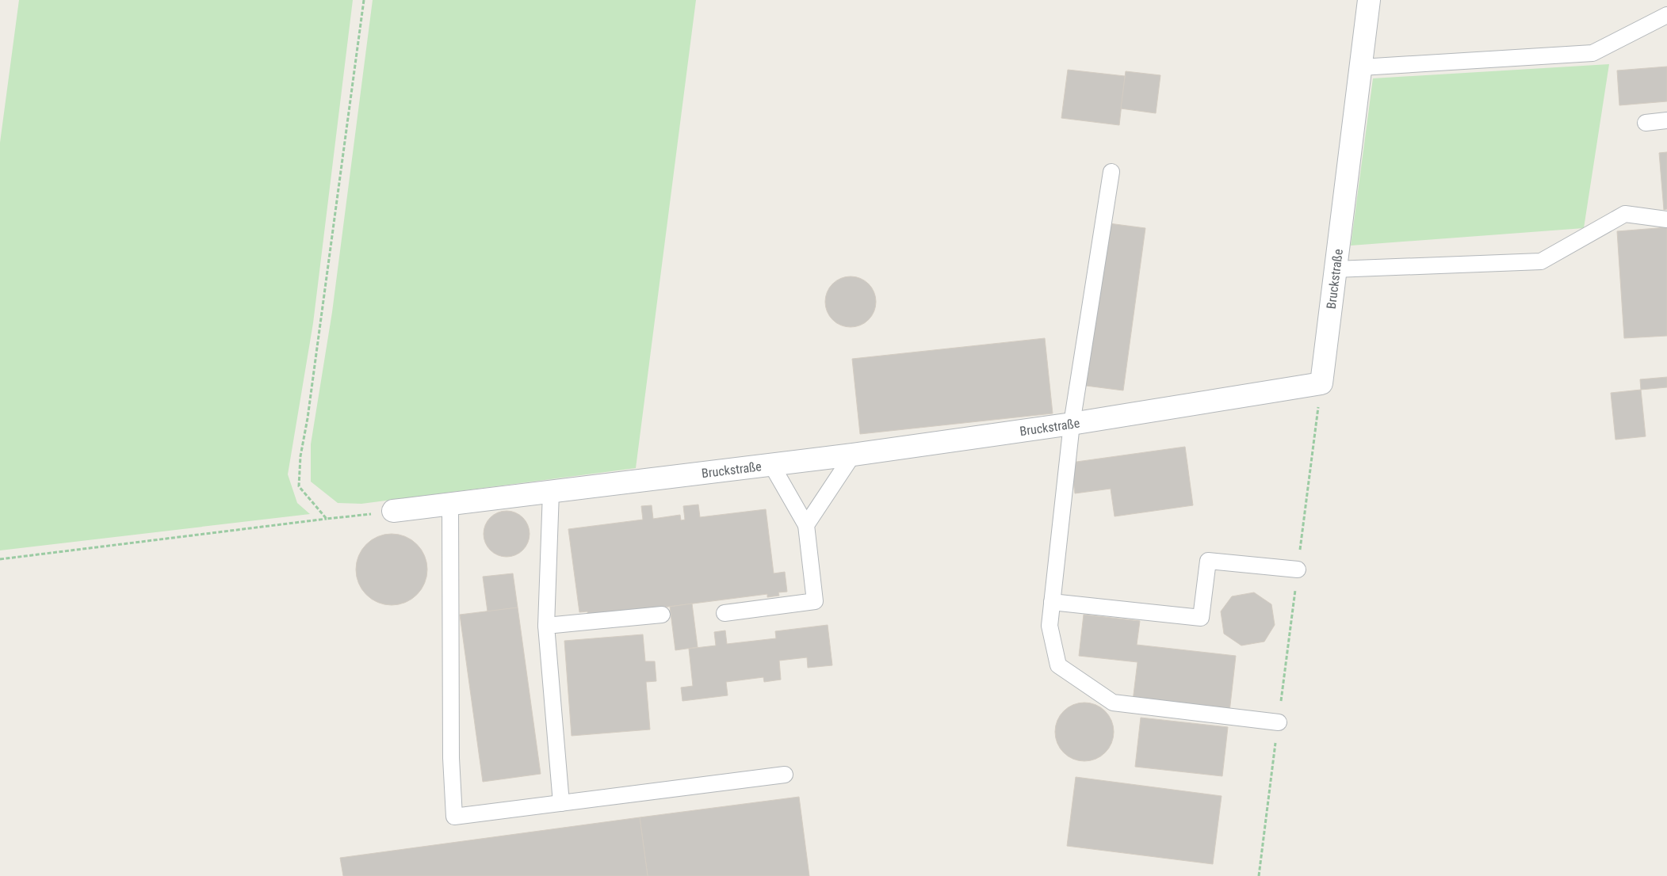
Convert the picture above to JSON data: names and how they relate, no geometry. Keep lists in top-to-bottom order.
{
  "streets": {
    "street": ["Bruckstraße"]
  }
}
